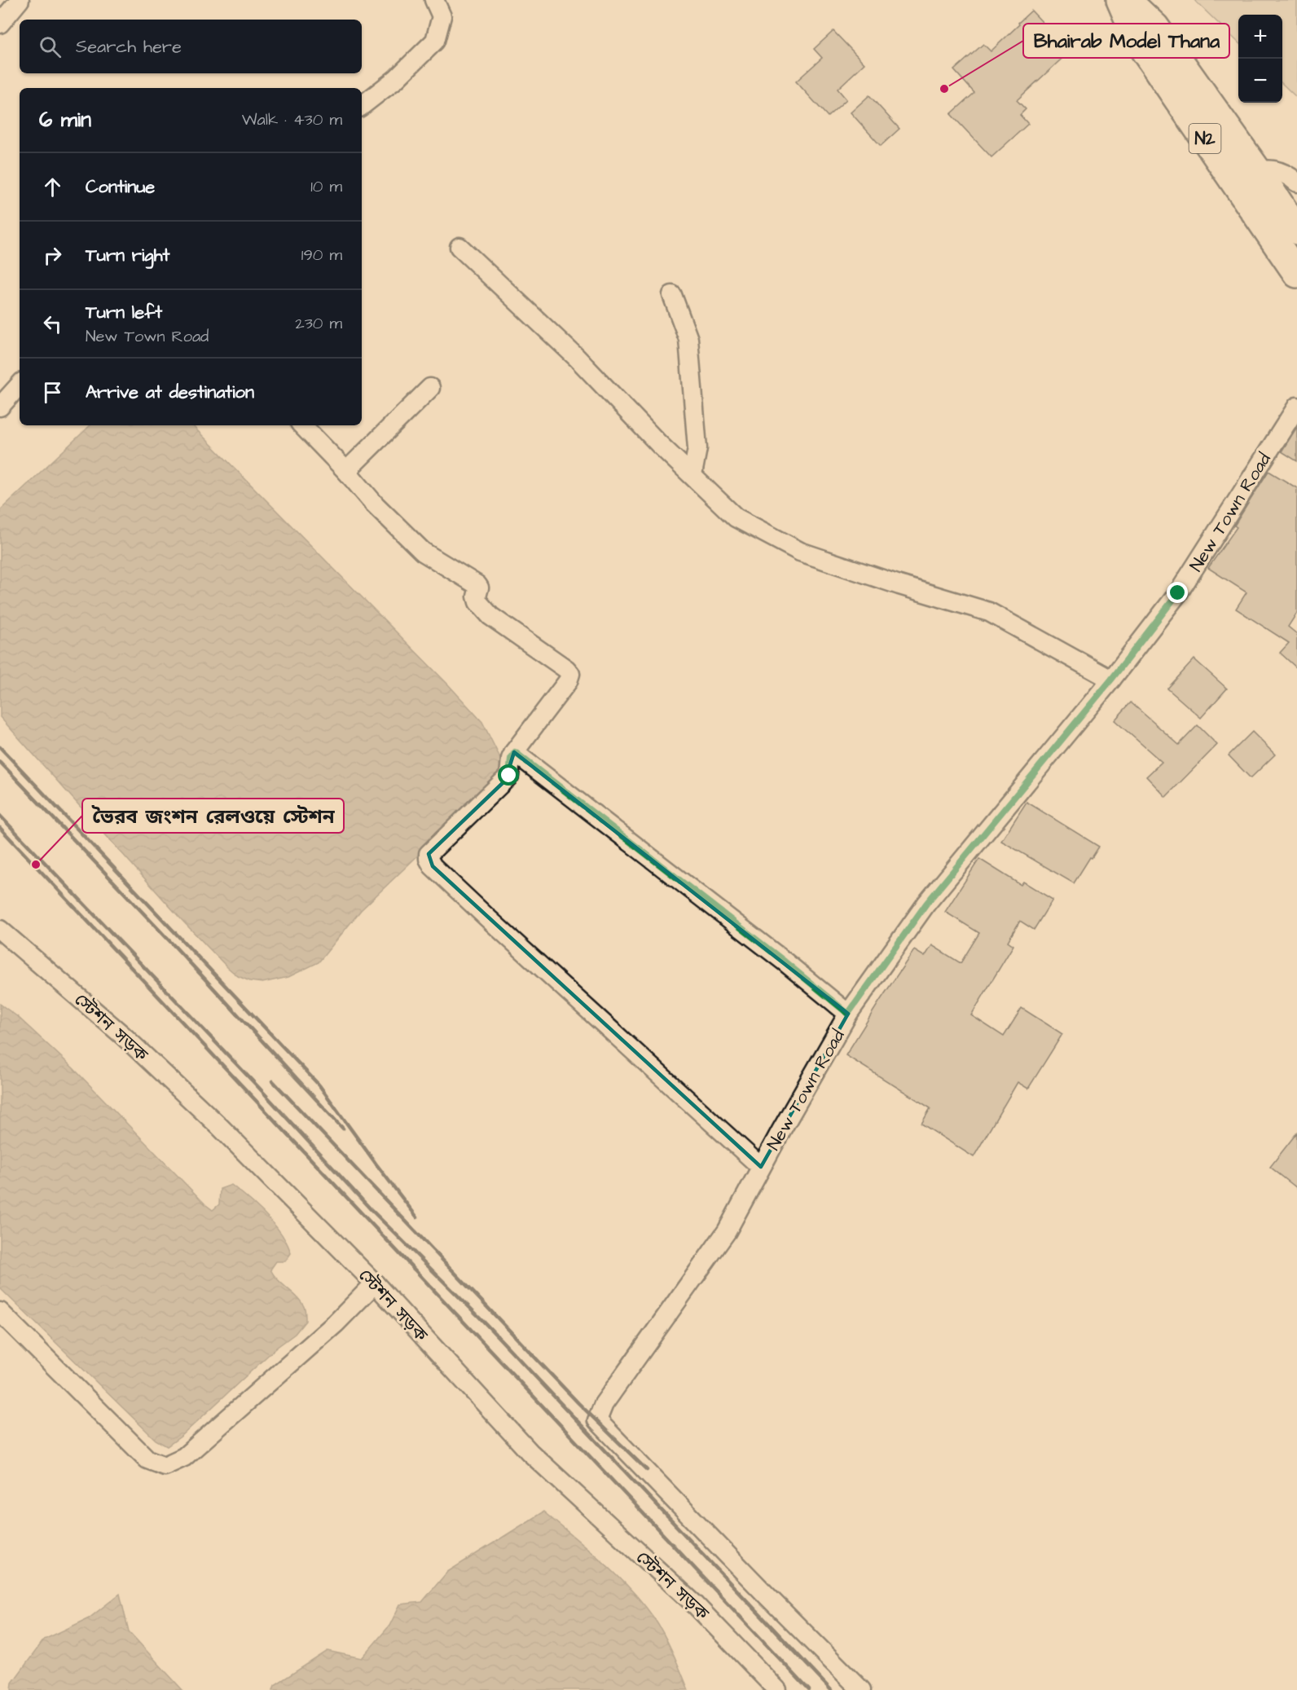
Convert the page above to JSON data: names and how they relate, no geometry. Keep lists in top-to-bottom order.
{
  "streets": {
    "highway": ["N2"],
    "street": ["New Town Road", "স্টেশন সড়ক"]
  },
  "places": ["Bhairab Model Thana", "ভৈরব জংশন রেলওয়ে স্টেশন"],
  "page": {
    "map_buttons": ["+", "−"],
    "search": "Search here",
    "heading": ["6 min", "Walk · 430 m"],
    "list": [
      ["Continue", "10 m"],
      ["Turn right", "190 m"],
      ["Turn left", "New Town Road", "230 m"],
      "Arrive at destination"
    ]
  }
}
